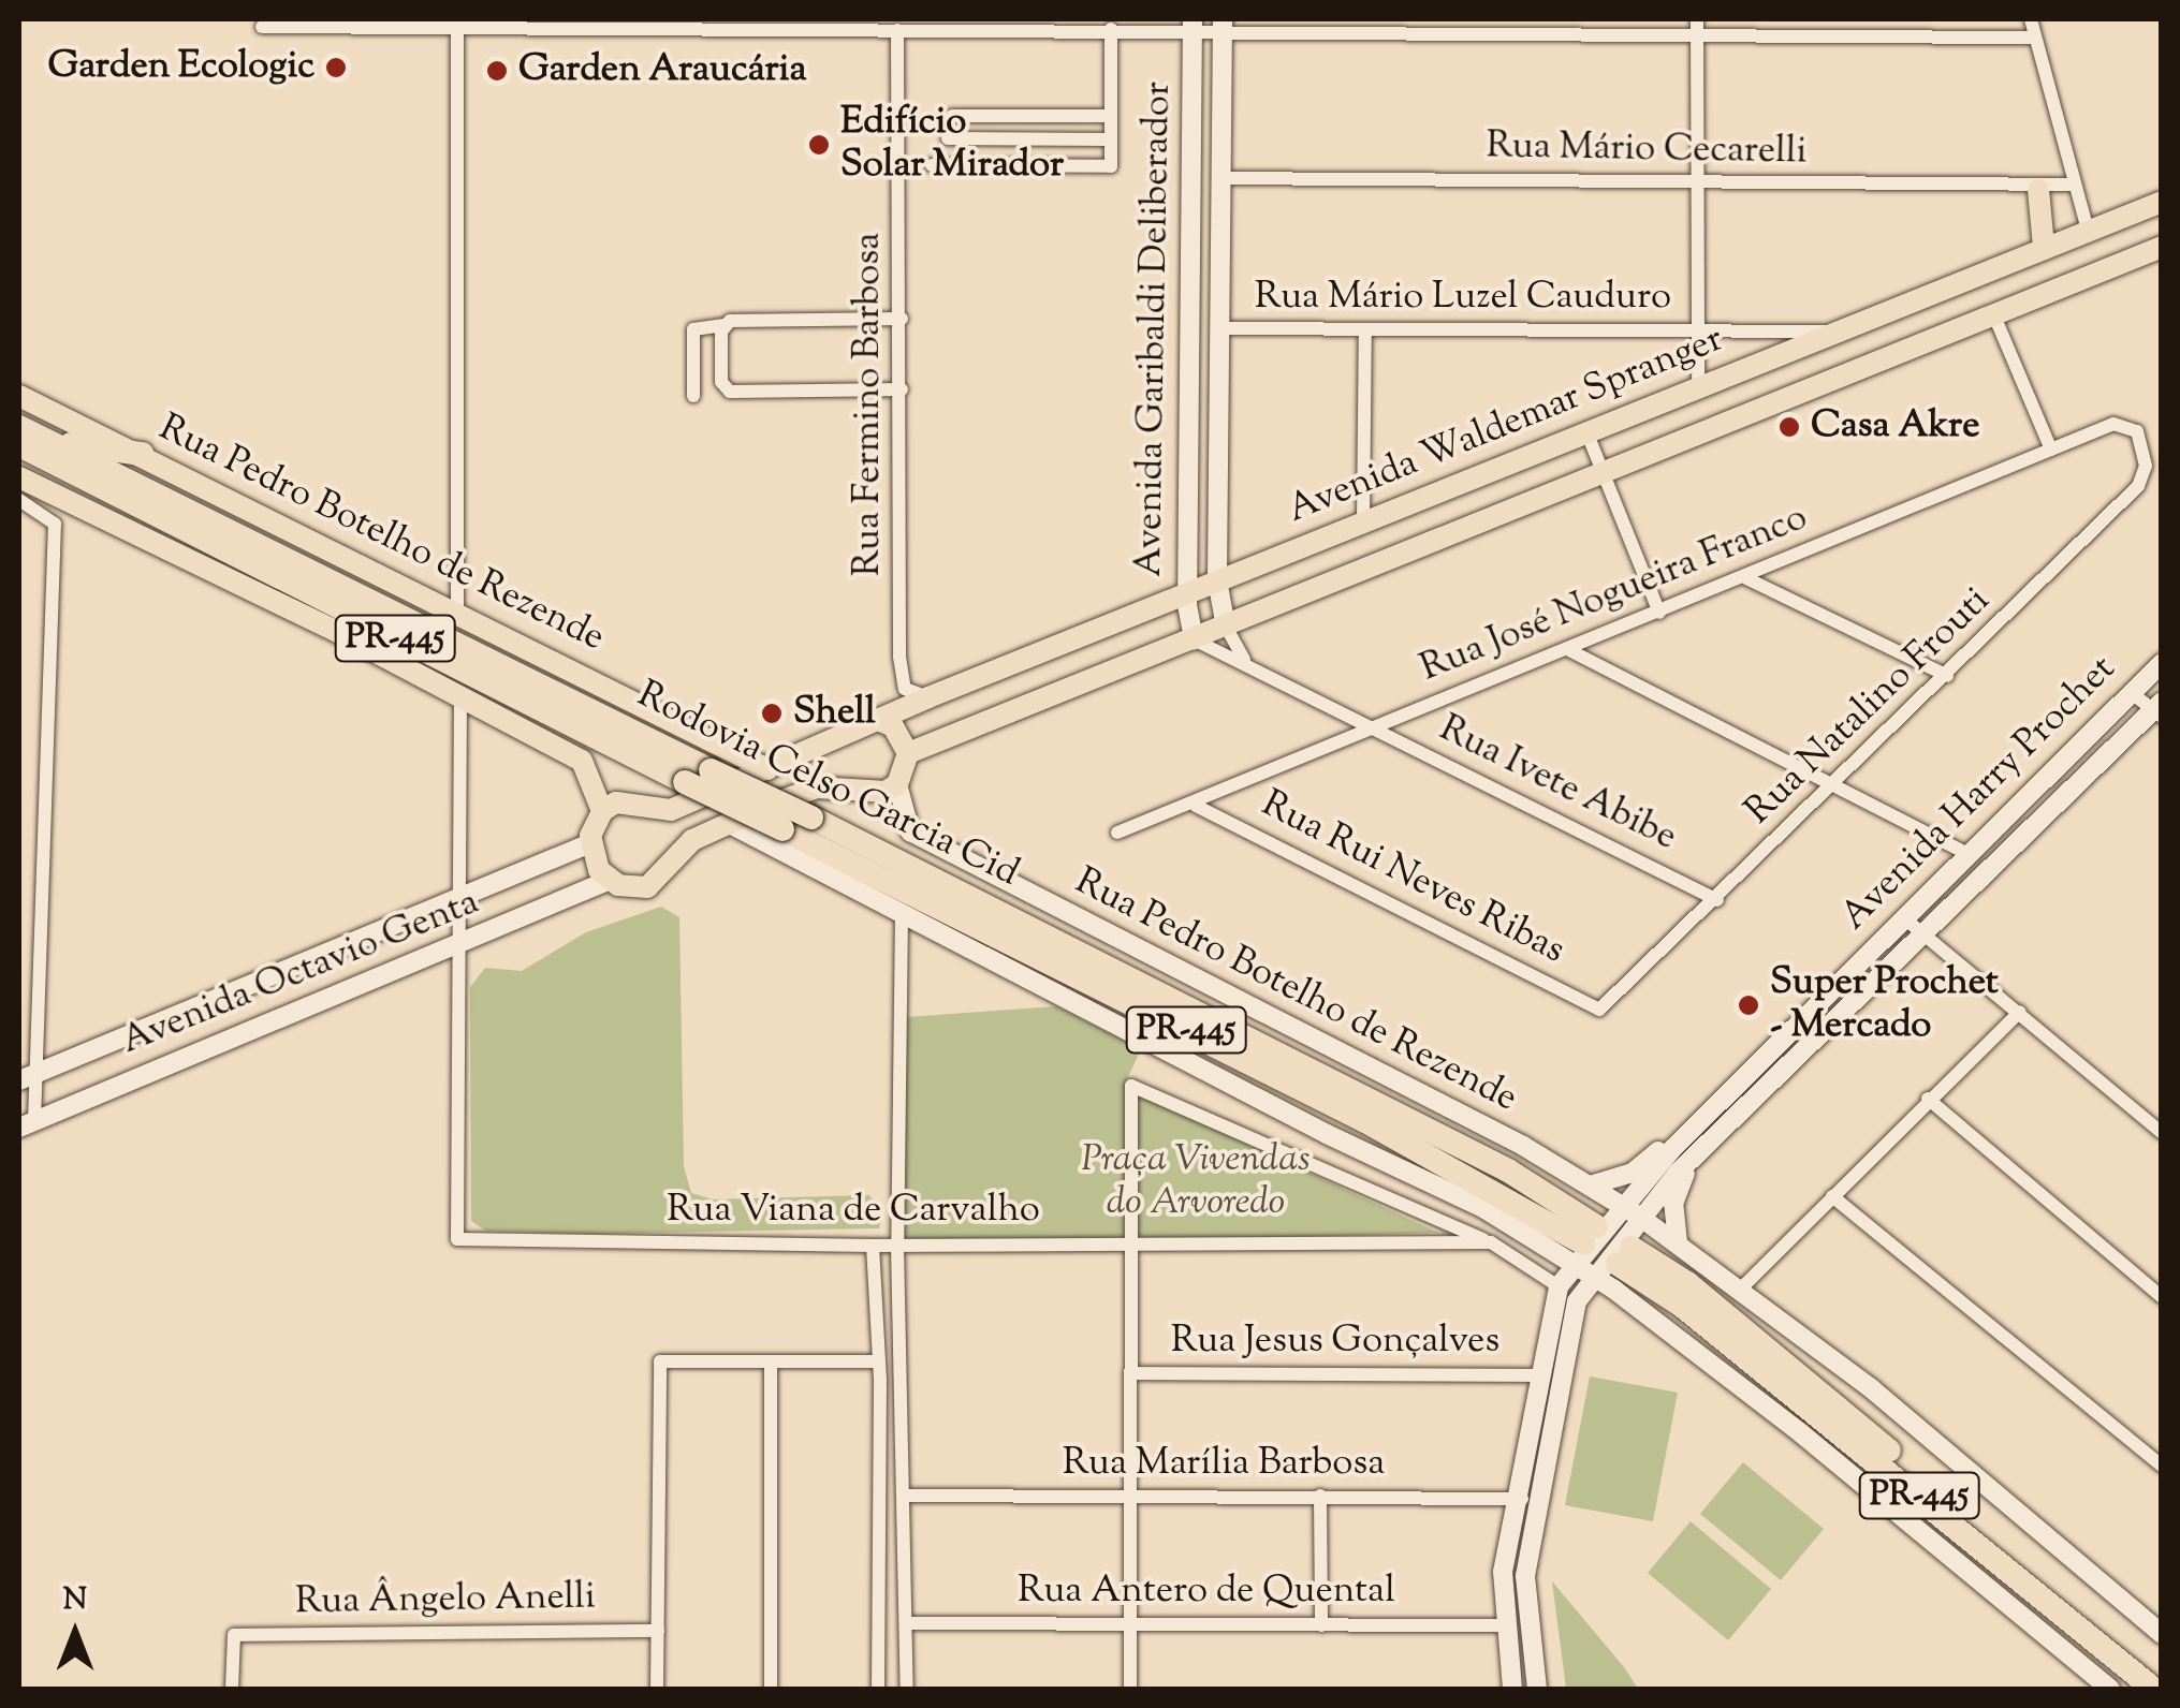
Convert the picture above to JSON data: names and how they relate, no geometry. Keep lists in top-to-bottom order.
{
  "streets": {
    "highway": ["PR-445", "Rodovia Celso Garcia Cid"],
    "main road": ["Avenida Waldemar Spranger", "Rua Pedro Botelho de Rezende"],
    "street": [
      "Rua Mário Cecarelli",
      "Rua Mário Luzel Cauduro",
      "Avenida Garibaldi Deliberador",
      "Rua Fermino Barbosa",
      "Rua José Nogueira Franco",
      "Rua Natalino Frouti",
      "Rua Ivete Abibe",
      "Avenida Harry Prochet",
      "Rua Rui Neves Ribas",
      "Avenida Octavio Genta",
      "Rua Viana de Carvalho",
      "Rua Jesus Gonçalves",
      "Rua Marília Barbosa",
      "Rua Antero de Quental",
      "Rua Ângelo Anelli"
    ]
  },
  "crossings": [
    ["Rua Mário Cecarelli", "Avenida Garibaldi Deliberador"],
    ["Rua Mário Luzel Cauduro", "Avenida Garibaldi Deliberador"],
    ["Rua Mário Luzel Cauduro", "Avenida Waldemar Spranger"],
    ["Avenida Garibaldi Deliberador", "Avenida Waldemar Spranger"],
    ["Avenida Garibaldi Deliberador", "Rua Ivete Abibe"],
    ["Rua Fermino Barbosa", "Avenida Waldemar Spranger"],
    ["Avenida Waldemar Spranger", "Rua Pedro Botelho de Rezende"],
    ["Avenida Waldemar Spranger", "Rua Ivete Abibe"],
    ["Rua José Nogueira Franco", "Rua Natalino Frouti"],
    ["Rua José Nogueira Franco", "Rua Ivete Abibe"],
    ["Rua José Nogueira Franco", "Rua Rui Neves Ribas"],
    ["Rua Natalino Frouti", "Rua Ivete Abibe"],
    ["Rua Natalino Frouti", "Rua Rui Neves Ribas"],
    ["Avenida Octavio Genta", "Rua Viana de Carvalho"]
  ],
  "parks": ["Praça Vivendas do Arvoredo"],
  "places": [
    "Garden Ecologic",
    "Garden Araucária",
    "Edifício Solar Mirador",
    "Casa Akre",
    "Shell",
    "Super Prochet - Mercado"
  ],
  "north": "top"
}
